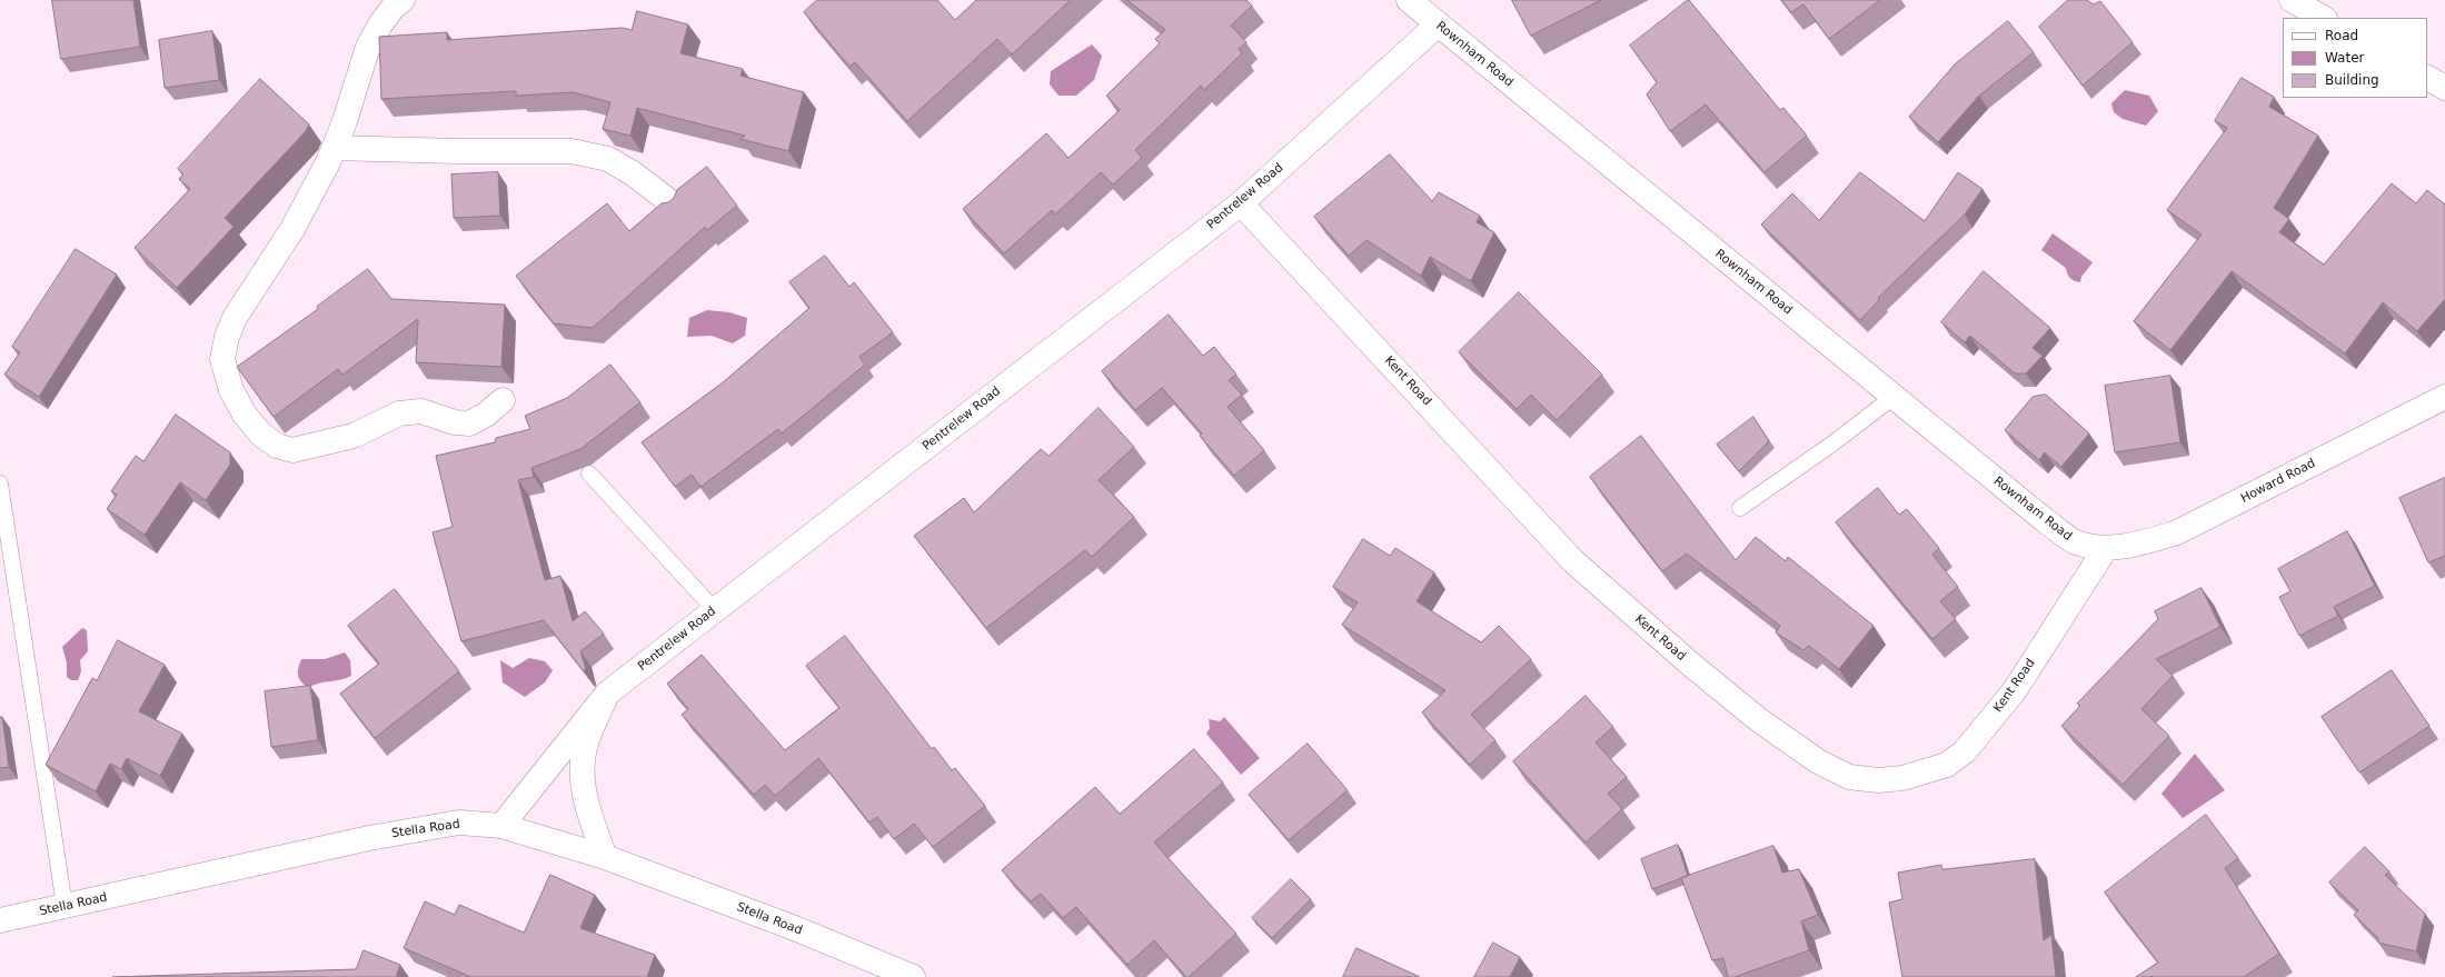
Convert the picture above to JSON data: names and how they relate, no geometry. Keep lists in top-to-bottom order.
{
  "streets": {
    "street": [
      "Rownham Road",
      "Pentrelew Road",
      "Kent Road",
      "Howard Road",
      "Stella Road"
    ]
  },
  "crossings": [
    ["Rownham Road", "Pentrelew Road"],
    ["Rownham Road", "Kent Road"],
    ["Rownham Road", "Howard Road"],
    ["Pentrelew Road", "Kent Road"],
    ["Pentrelew Road", "Stella Road"],
    ["Kent Road", "Howard Road"]
  ],
  "legend": ["Road", "Water", "Building"]
}
